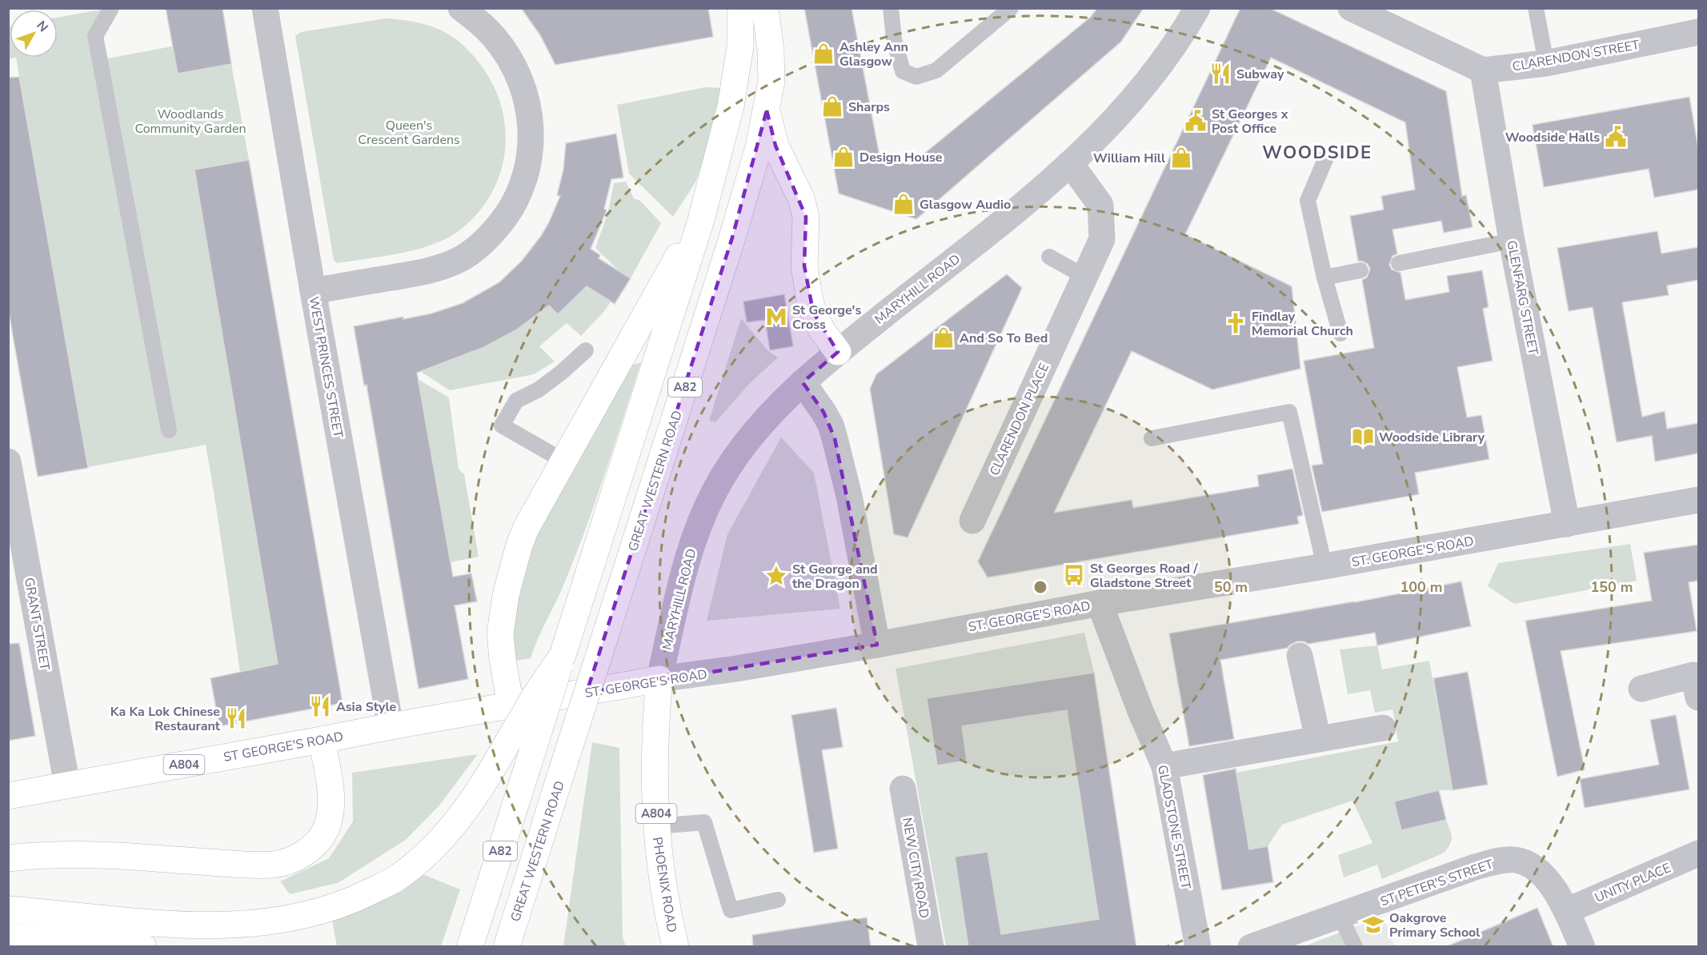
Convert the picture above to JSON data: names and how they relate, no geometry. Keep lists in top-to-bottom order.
{
  "streets": {
    "main road": [
      "A82",
      "GREAT WESTERN ROAD",
      "ST. GEORGE'S ROAD",
      "ST GEORGE'S ROAD",
      "A804",
      "PHOENIX ROAD"
    ],
    "street": [
      "CLARENDON STREET",
      "MARYHILL ROAD",
      "GLENFARG STREET",
      "WEST PRINCES STREET",
      "CLARENDON PLACE",
      "GRANT STREET",
      "GLADSTONE STREET",
      "NEW CITY ROAD",
      "ST PETER'S STREET",
      "UNITY PLACE"
    ]
  },
  "crossings": [
    ["CLARENDON STREET", "GLENFARG STREET"],
    ["MARYHILL ROAD", "CLARENDON PLACE"],
    ["MARYHILL ROAD", "ST. GEORGE'S ROAD"],
    ["MARYHILL ROAD", "PHOENIX ROAD"],
    ["GLENFARG STREET", "ST. GEORGE'S ROAD"],
    ["WEST PRINCES STREET", "ST. GEORGE'S ROAD"],
    ["ST. GEORGE'S ROAD", "ST GEORGE'S ROAD"],
    ["ST. GEORGE'S ROAD", "GLADSTONE STREET"],
    ["ST. GEORGE'S ROAD", "PHOENIX ROAD"],
    ["GRANT STREET", "ST GEORGE'S ROAD"],
    ["ST PETER'S STREET", "UNITY PLACE"]
  ],
  "districts": ["WOODSIDE"],
  "parks": ["Woodlands Community Garden", "Queen's Crescent Gardens"],
  "places": {
    "shop": [
      "Ashley Ann Glasgow",
      "Sharps",
      "Design House",
      "William Hill",
      "Glasgow Audio",
      "And So To Bed"
    ],
    "restaurant": ["Subway", "Asia Style", "Ka Ka Lok Chinese Restaurant"],
    "public building": ["St Georges x Post Office", "Woodside Halls"],
    "metro station": ["St George's Cross"],
    "church": ["Findlay Memorial Church"],
    "library": ["Woodside Library"],
    "bus stop": ["St Georges Road / Gladstone Street"],
    "place": ["St George and the Dragon"],
    "school or university": ["Oakgrove Primary School"]
  },
  "north": "top right",
  "rings": ["50 m", "100 m", "150 m"]
}
